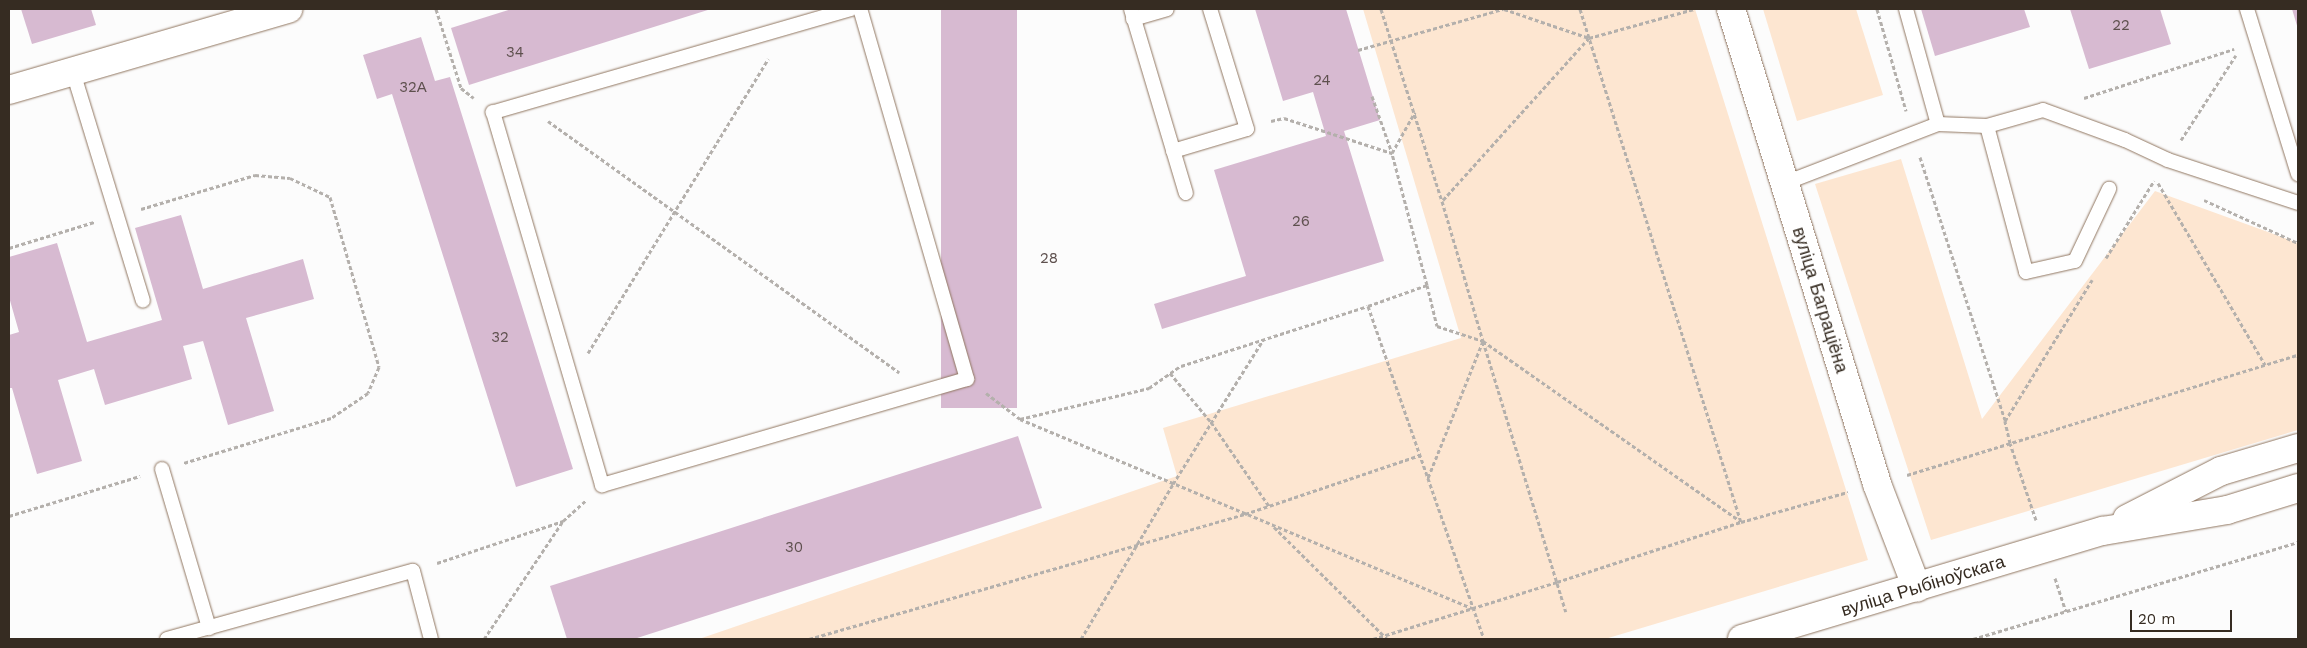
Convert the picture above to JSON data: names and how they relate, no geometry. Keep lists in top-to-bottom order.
{
  "streets": {
    "street": ["вуліца Баграціёна", "вуліца Рыбіноўскага"]
  },
  "crossings": [
    ["вуліца Баграціёна", "вуліца Рыбіноўскага"]
  ],
  "house_numbers": [
    "22",
    "34",
    "24",
    "32А",
    "26",
    "28",
    "32",
    "30"
  ],
  "scale_bar": "20 m"
}
